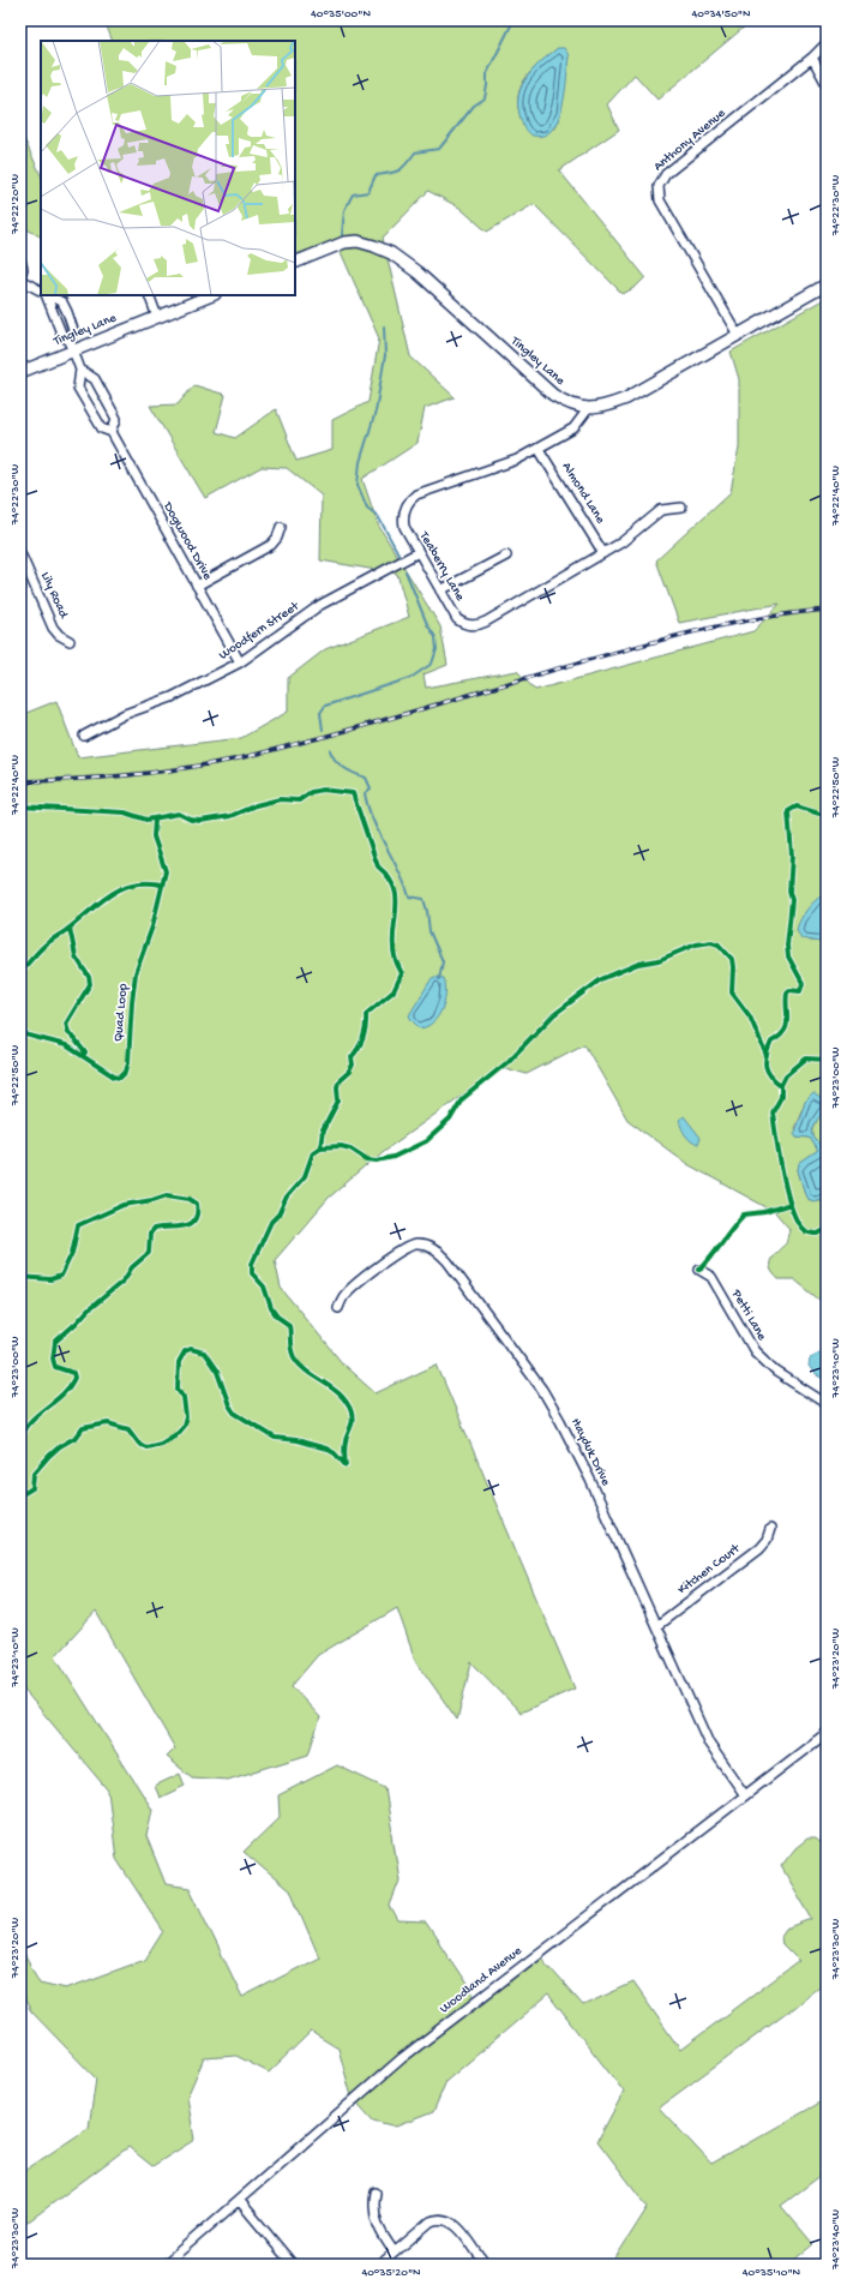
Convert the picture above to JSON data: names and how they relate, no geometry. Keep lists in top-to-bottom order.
{
  "streets": {
    "street": [
      "Anthony Avenue",
      "Tingley Lane",
      "Almond Lane",
      "Dogwood Drive",
      "Teaberry Lane",
      "Lily Road",
      "Woodfern Street",
      "Petti Lane",
      "Hayduk Drive",
      "Kitchen Court",
      "Woodland Avenue"
    ],
    "cycle path": ["Quad Loop"]
  },
  "crossings": [
    ["Anthony Avenue", "Tingley Lane"],
    ["Tingley Lane", "Dogwood Drive"],
    ["Tingley Lane", "Teaberry Lane"],
    ["Almond Lane", "Teaberry Lane"],
    ["Dogwood Drive", "Woodfern Street"],
    ["Teaberry Lane", "Woodfern Street"],
    ["Hayduk Drive", "Kitchen Court"],
    ["Hayduk Drive", "Woodland Avenue"]
  ],
  "coordinates": [
    "40°35'00\"N",
    "40°34'50\"N",
    "74°22'20\"W",
    "74°22'30\"W",
    "74°22'40\"W",
    "74°22'50\"W",
    "74°23'00\"W",
    "74°23'10\"W",
    "74°23'20\"W",
    "74°23'30\"W",
    "74°23'40\"W",
    "40°35'20\"N",
    "40°35'10\"N"
  ]
}
